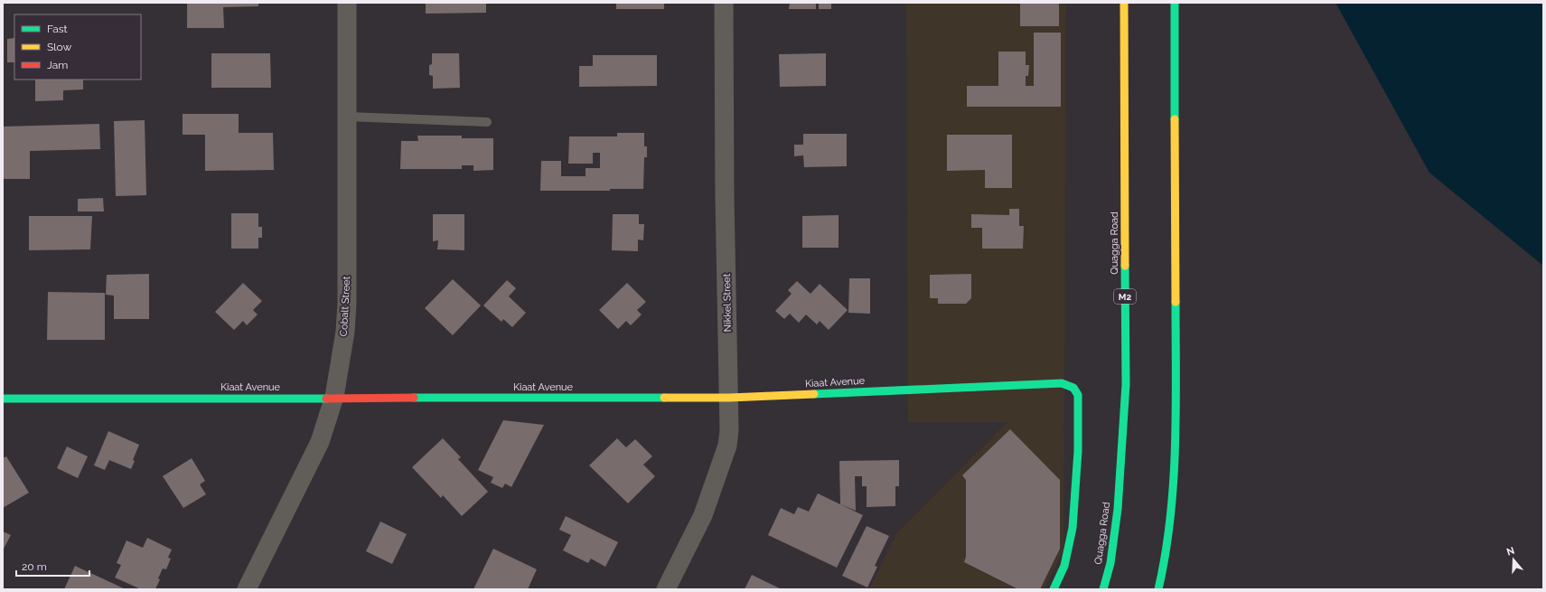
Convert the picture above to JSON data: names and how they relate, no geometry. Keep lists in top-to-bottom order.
{
  "streets": {
    "street": [
      "Quagga Road",
      "M2",
      "Nikkel Street",
      "Cobalt Street",
      "Kiaat Avenue"
    ]
  },
  "crossings": [
    ["Nikkel Street", "Kiaat Avenue"],
    ["Cobalt Street", "Kiaat Avenue"]
  ],
  "legend": ["Fast", "Slow", "Jam"],
  "scale_bar": "20 m",
  "north": "top"
}
